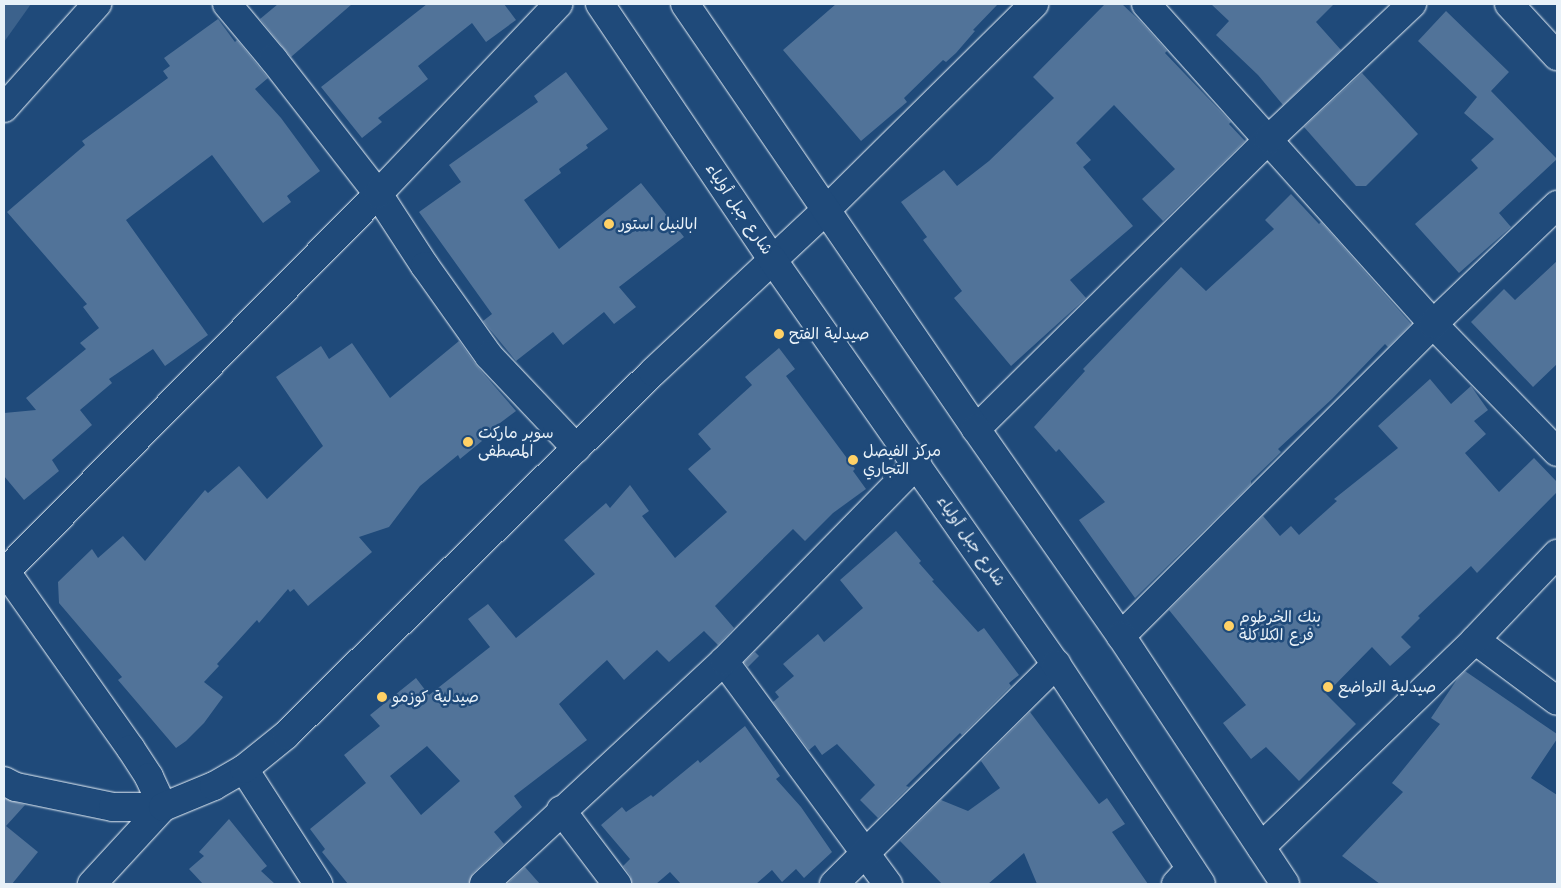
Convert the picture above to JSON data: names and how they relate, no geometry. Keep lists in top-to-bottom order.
{
  "streets": {
    "street": ["شارع جبل أولياء"]
  },
  "places": [
    "ابالنيل استور",
    "صيدلية الفتح",
    "سوبر ماركت المصطفى",
    "مركز الفيصل التجاري",
    "بنك الخرطوم فرع الكلاكلة",
    "صيدلية التواضع",
    "صيدلية كوزمو"
  ]
}
